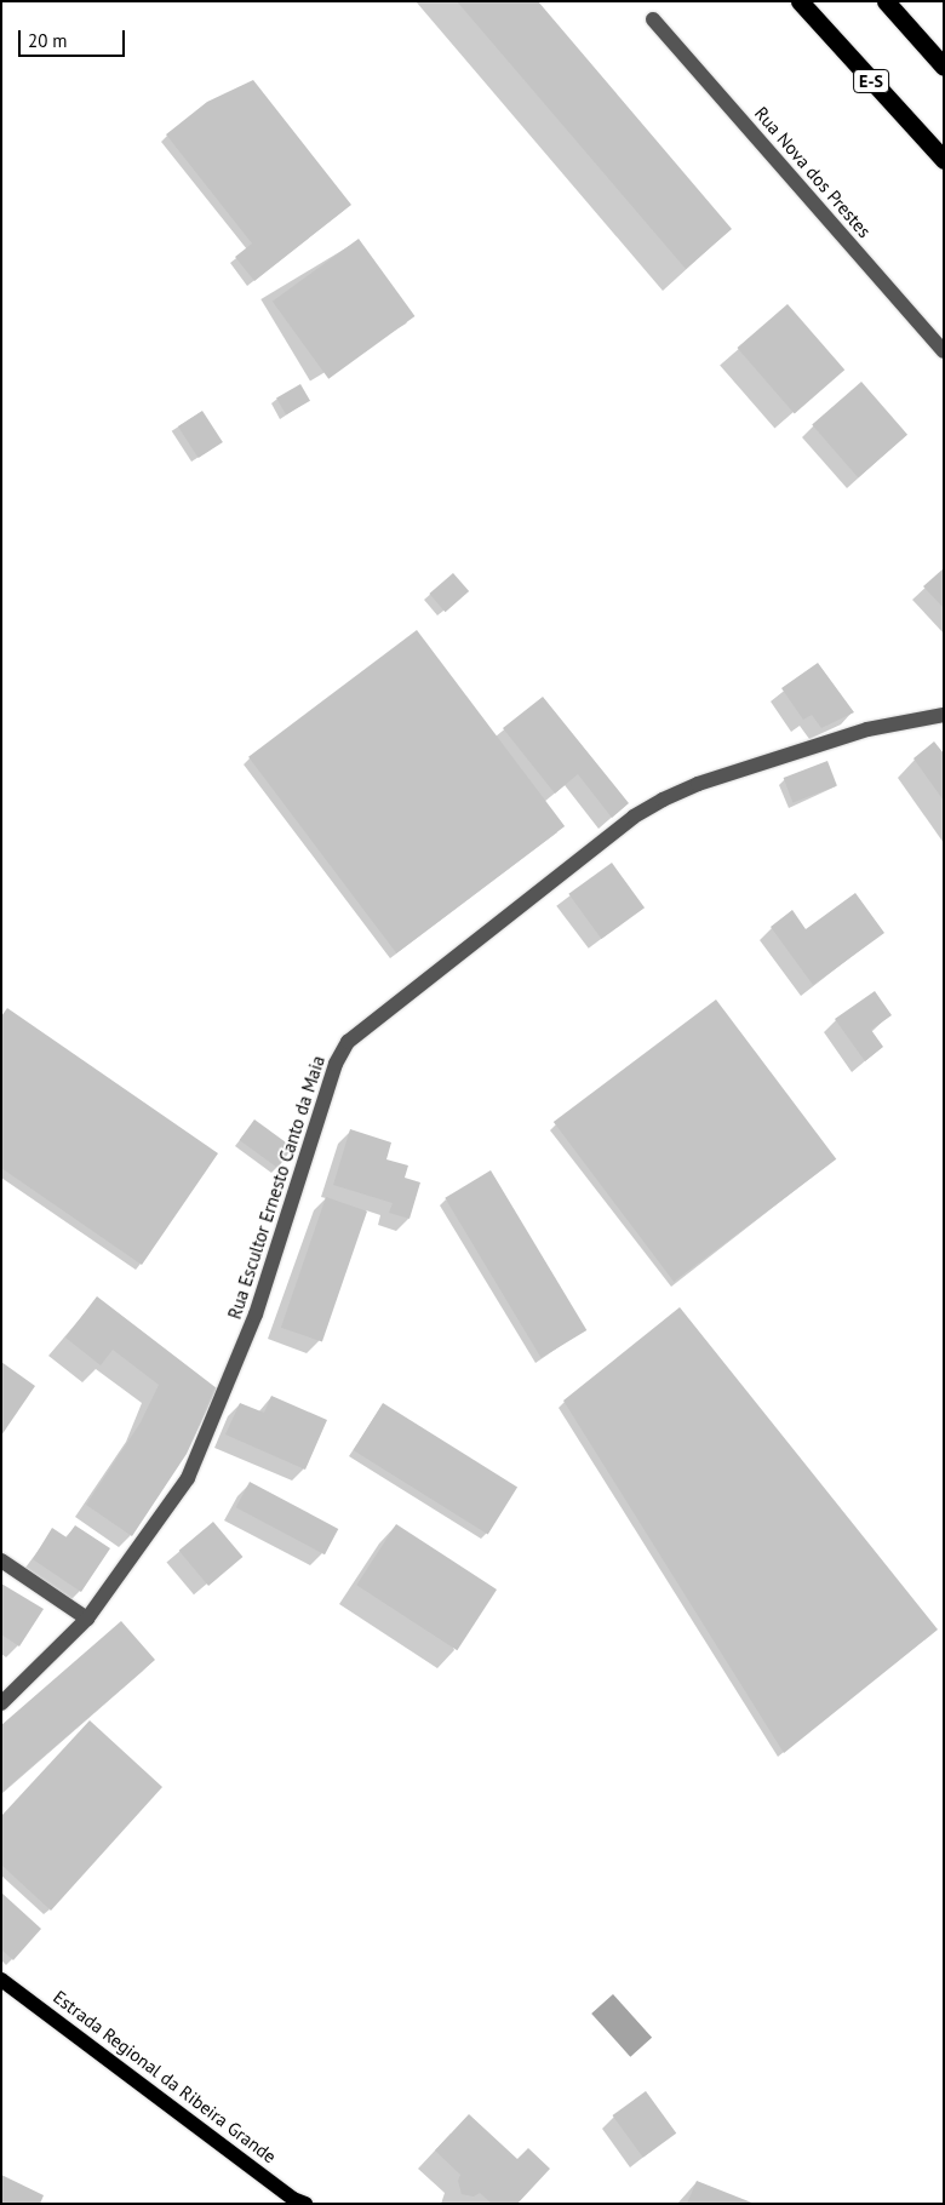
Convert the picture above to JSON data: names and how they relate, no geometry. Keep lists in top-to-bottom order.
{
  "streets": {
    "highway": ["E-S"],
    "main road": ["Estrada Regional da Ribeira Grande"],
    "street": ["Rua Nova dos Prestes", "Rua Escultor Ernesto Canto da Maia"]
  },
  "scale_bar": "20 m"
}
